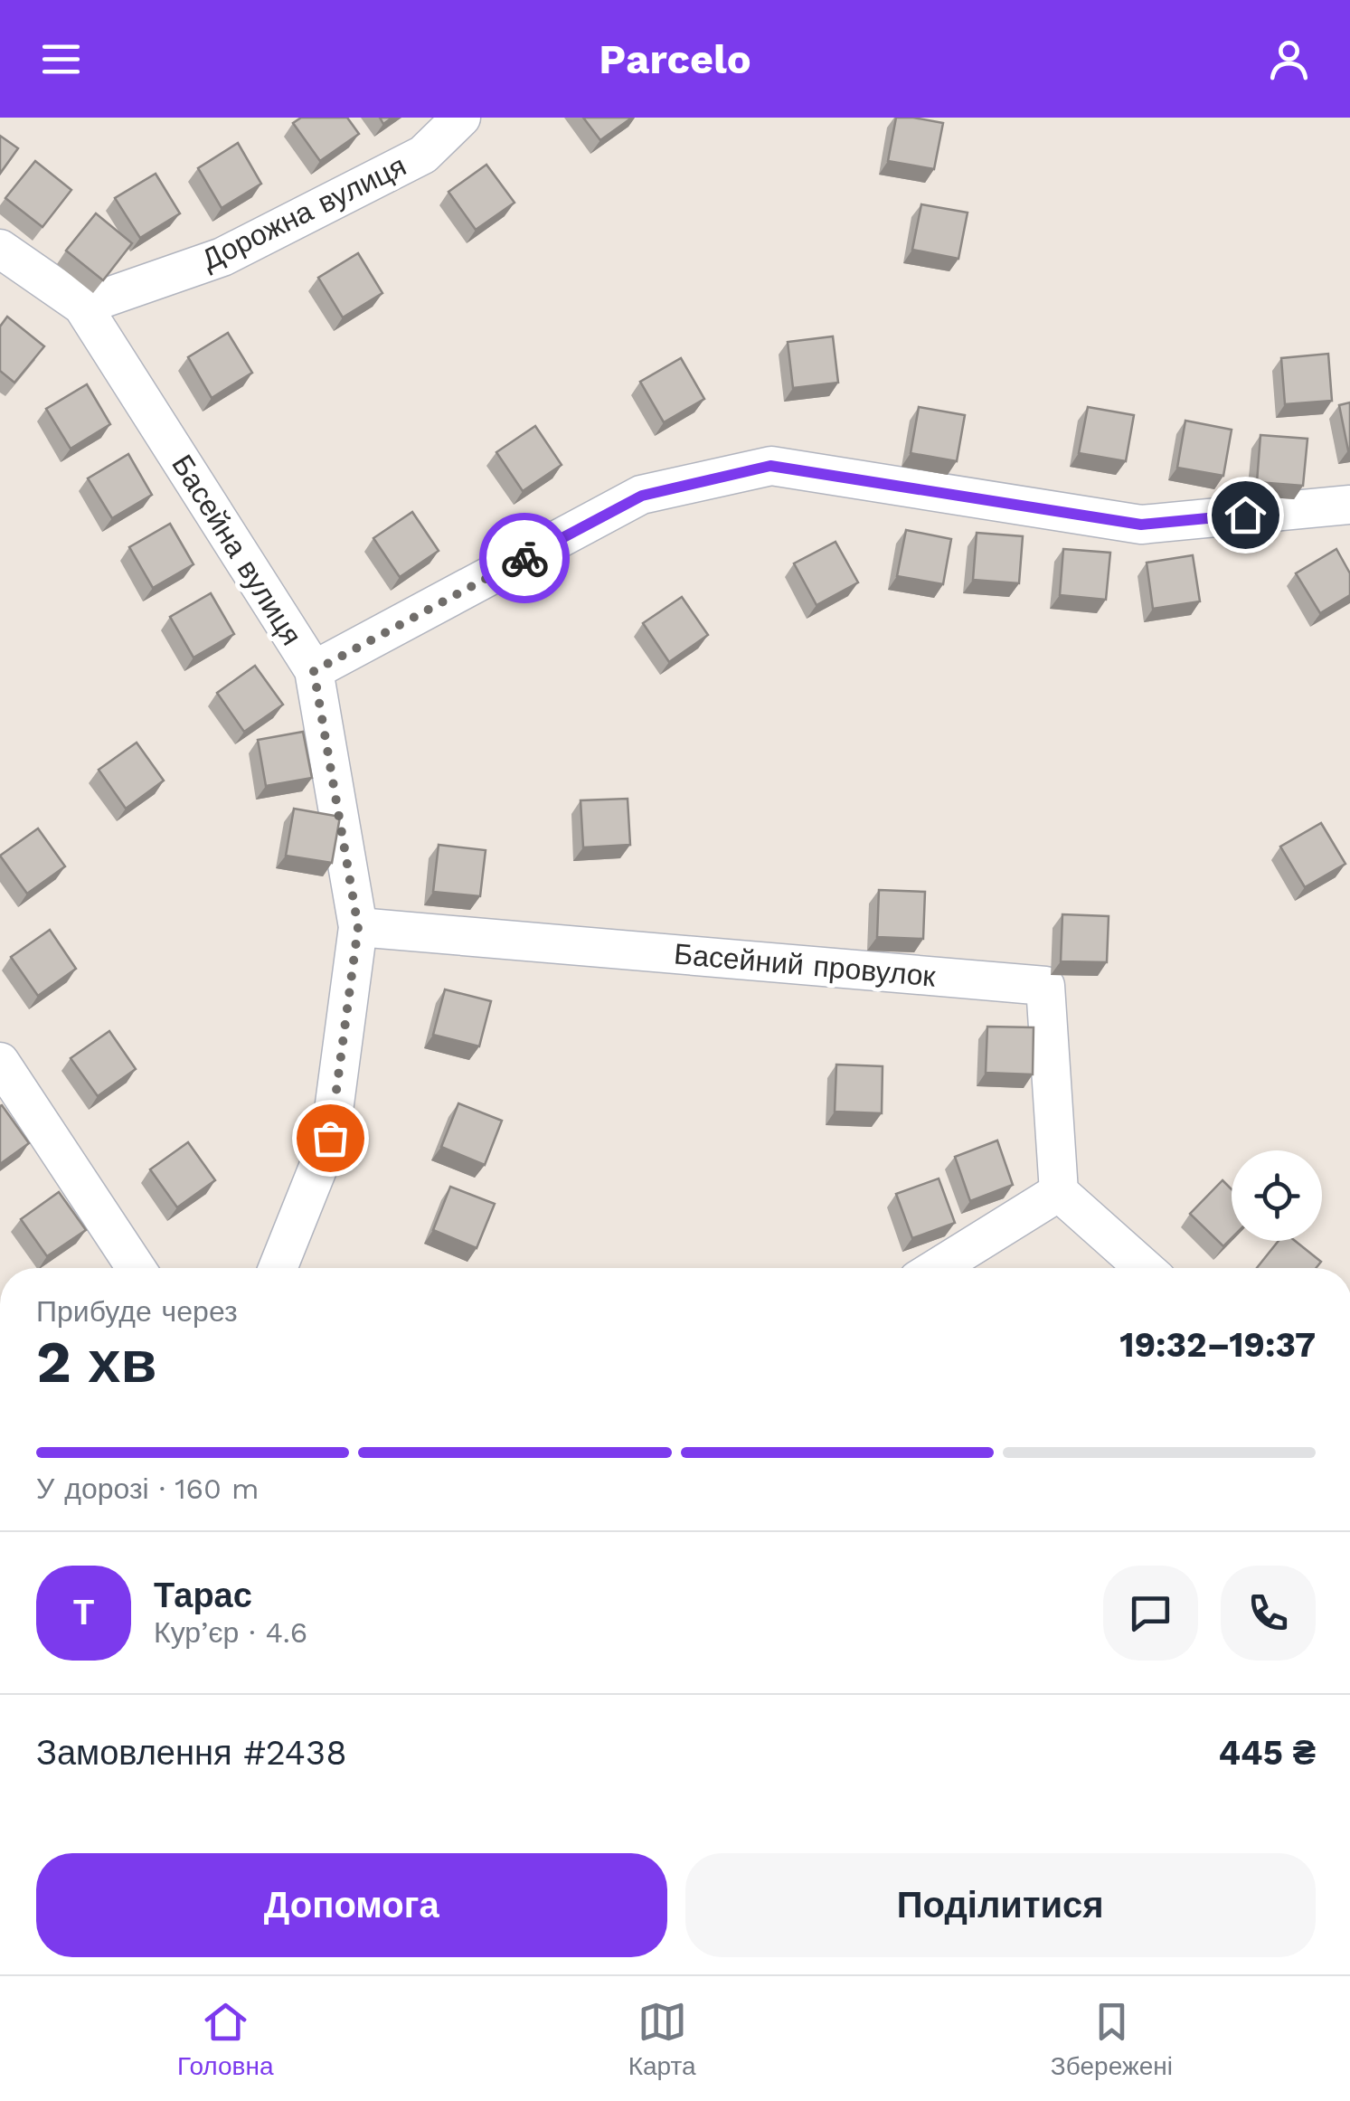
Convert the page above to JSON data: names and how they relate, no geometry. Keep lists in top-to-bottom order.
{
  "streets": {
    "street": ["Дорожна вулиця", "Басейна вулиця", "Басейний провулок"]
  },
  "crossings": [
    ["Дорожна вулиця", "Басейна вулиця"],
    ["Басейна вулиця", "Басейний провулок"]
  ],
  "page": {
    "header": "Parcelo",
    "heading": ["2 хв", "Прибуде через", "19:32–19:37"],
    "panel": [
      "Тарас",
      "Кур’єр · 4.6",
      "Замовлення #2438",
      "445 ₴"
    ],
    "bar": "У дорозі · 160 m",
    "round": "Т",
    "buttons": ["Допомога", "Поділитися"],
    "tabs": ["Головна", "Карта", "Збережені"]
  }
}
